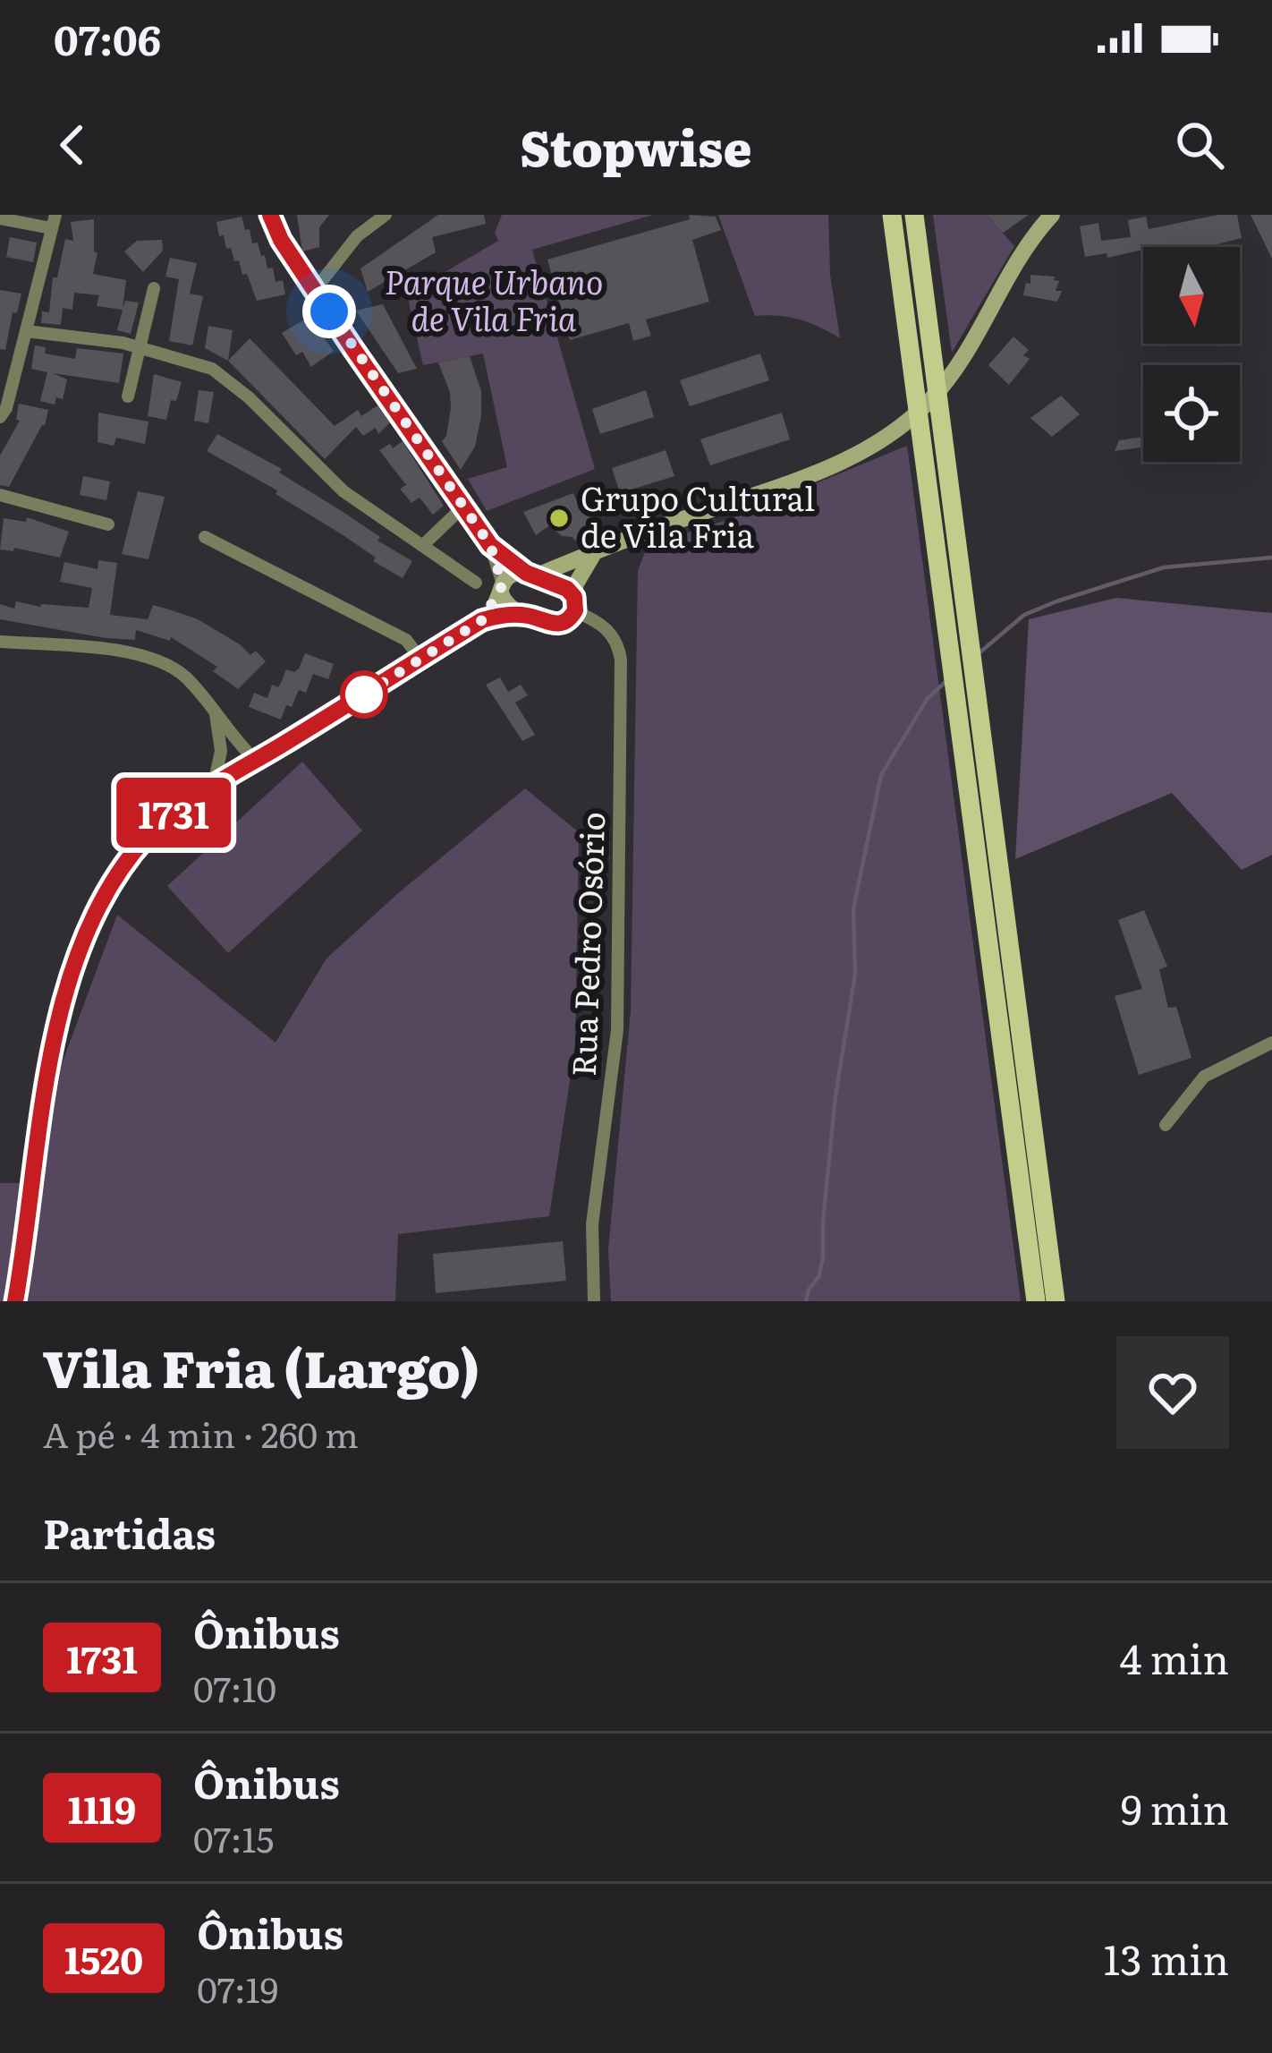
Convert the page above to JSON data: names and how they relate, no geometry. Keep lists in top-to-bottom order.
{
  "streets": {
    "street": ["Rua Pedro Osório"]
  },
  "parks": ["Parque Urbano de Vila Fria"],
  "places": ["Grupo Cultural de Vila Fria"],
  "lines": ["bus line 1731"],
  "north": "bottom",
  "page": {
    "status": "07:06",
    "header": "Stopwise",
    "on_map": "1731",
    "heading": [
      ["Vila Fria (Largo)", "A pé · 4 min · 260 m"],
      "Partidas"
    ],
    "list": [
      {
        "mark": "1731",
        "name": "Ônibus",
        "note": "07:10",
        "value": "4 min"
      },
      {
        "mark": "1119",
        "name": "Ônibus",
        "note": "07:15",
        "value": "9 min"
      },
      {
        "mark": "1520",
        "name": "Ônibus",
        "note": "07:19",
        "value": "13 min"
      }
    ]
  }
}
